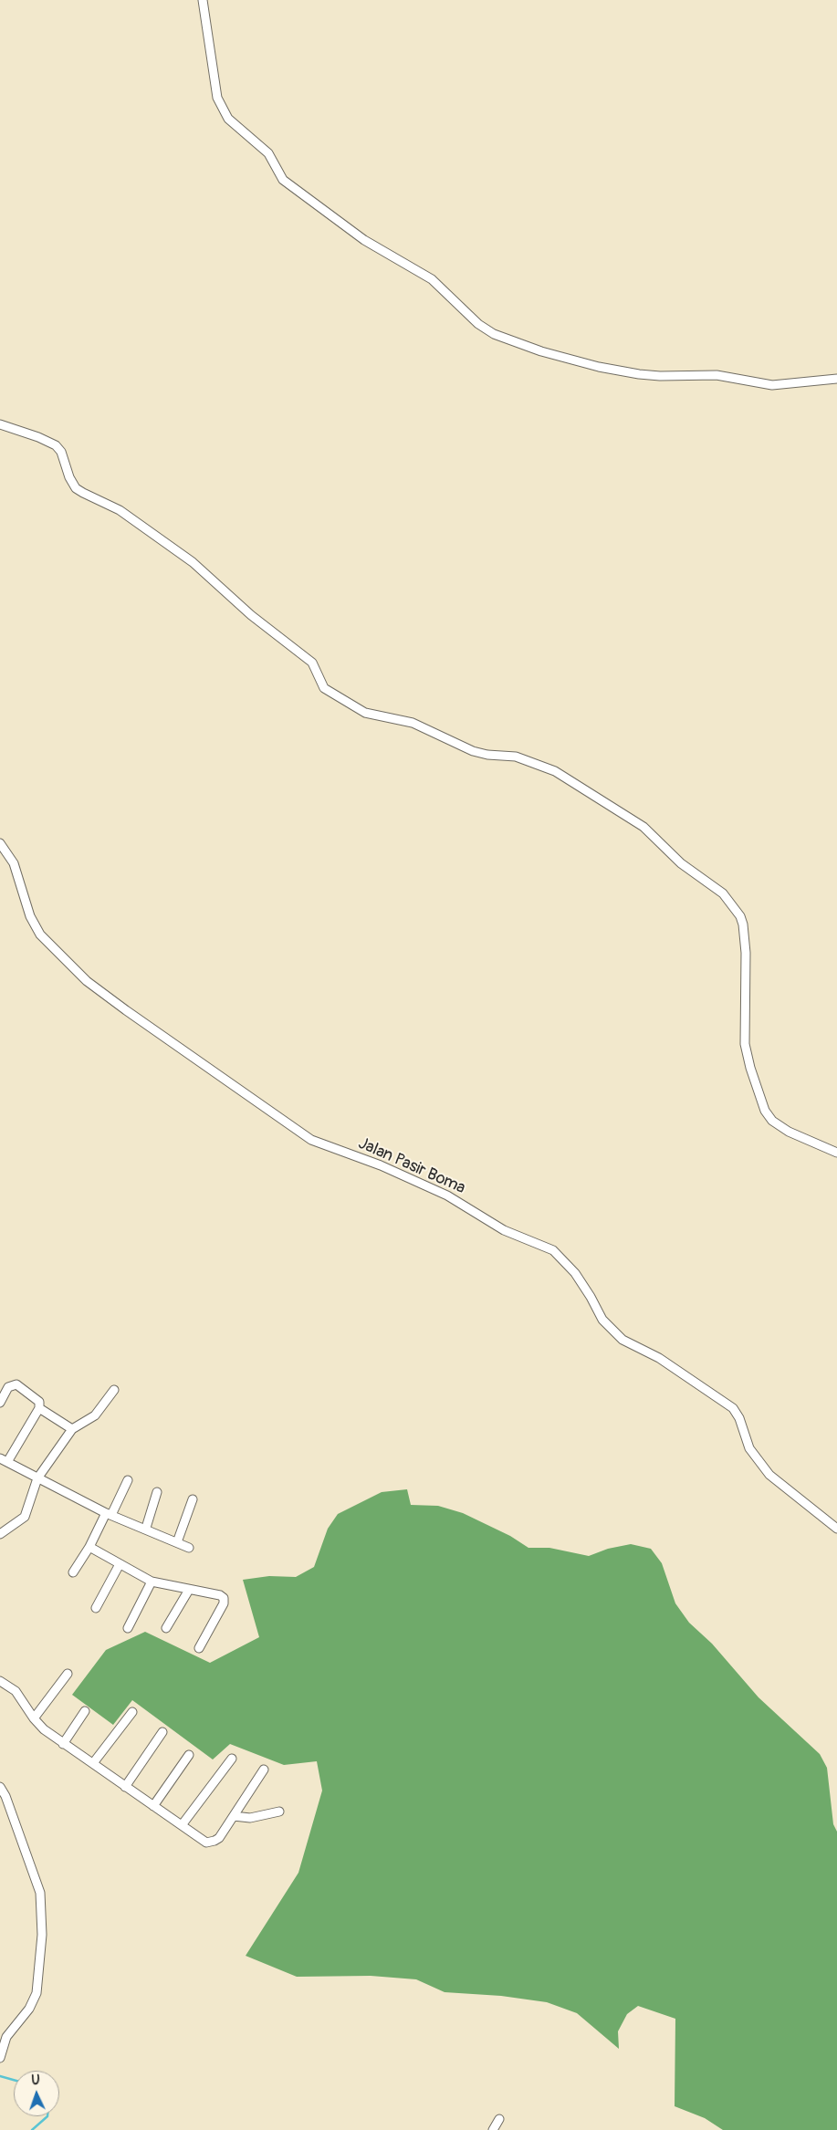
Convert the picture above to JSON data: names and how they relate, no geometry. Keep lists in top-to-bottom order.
{
  "streets": {
    "street": ["Jalan Pasir Boma"]
  },
  "north": "top"
}
